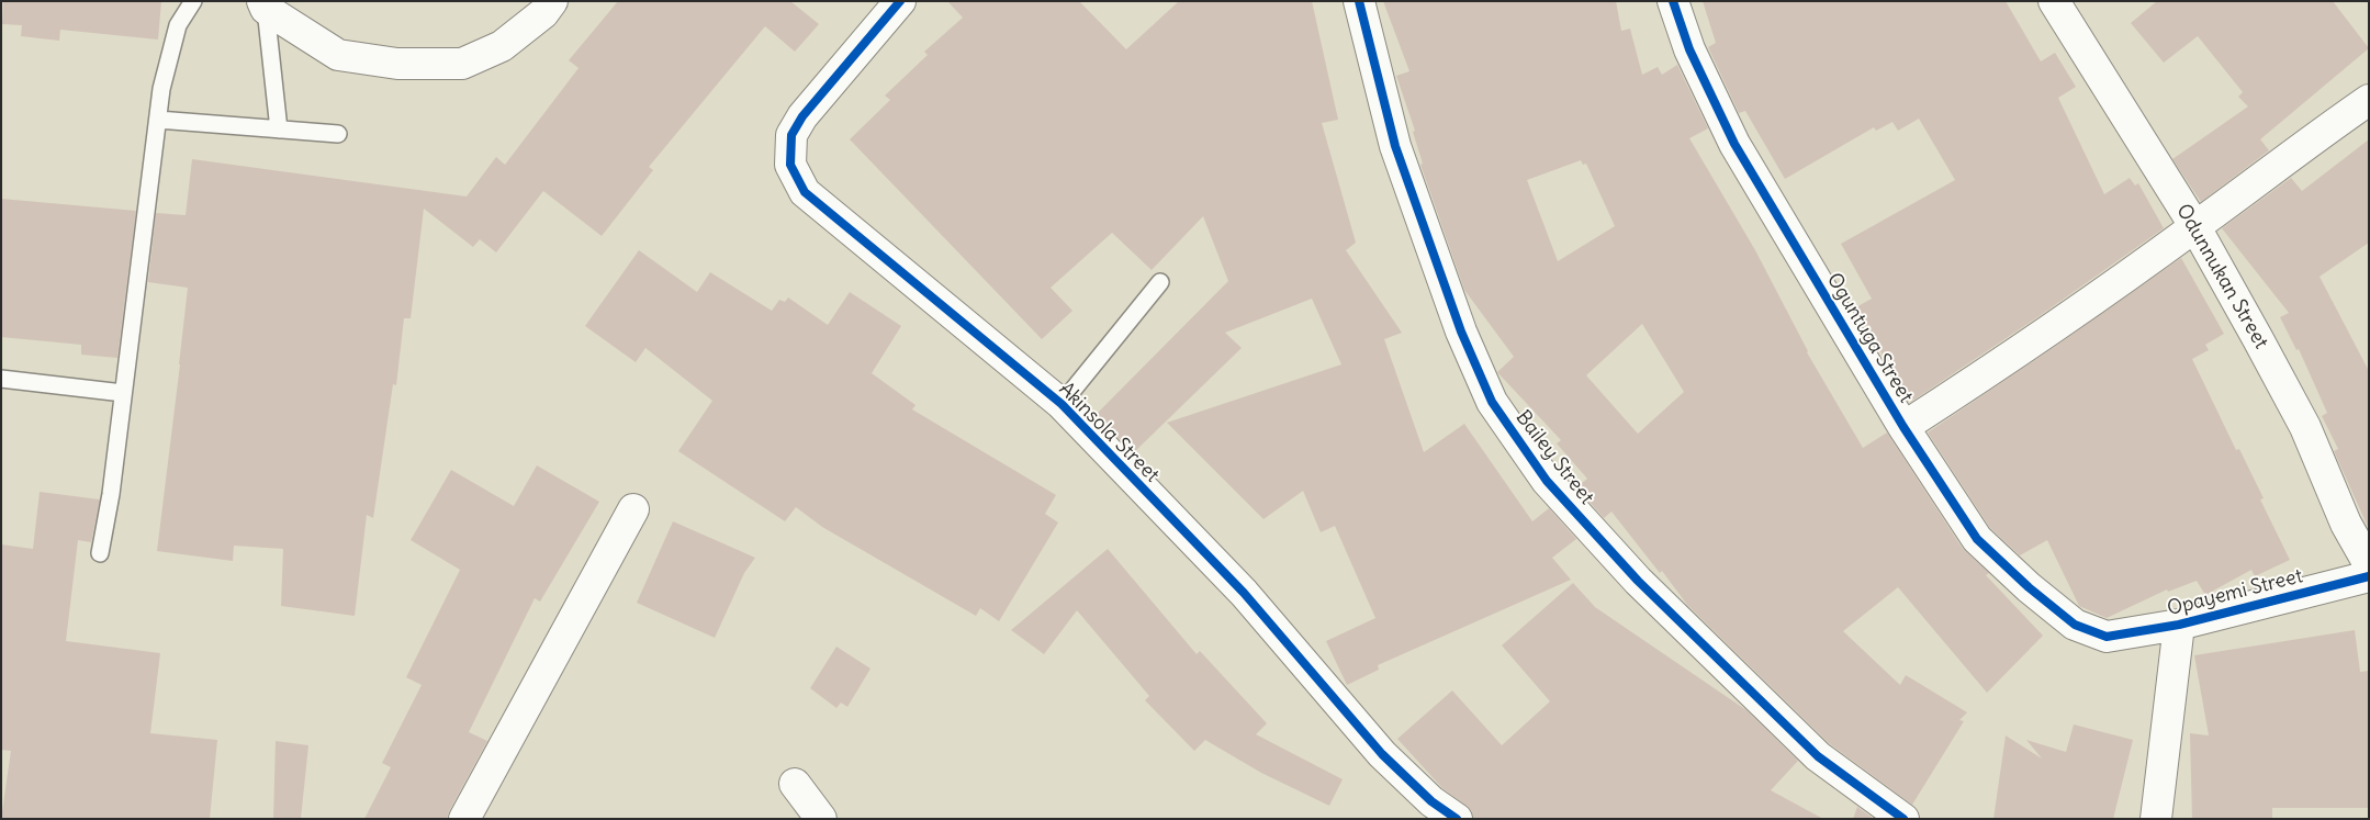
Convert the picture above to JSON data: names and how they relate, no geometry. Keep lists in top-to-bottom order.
{
  "streets": {
    "street": [
      "Odunnukan Street",
      "Oguntuga Street",
      "Akinsola Street",
      "Bailey Street",
      "Opayemi Street"
    ]
  },
  "crossings": [
    ["Oguntuga Street", "Opayemi Street"]
  ]
}
